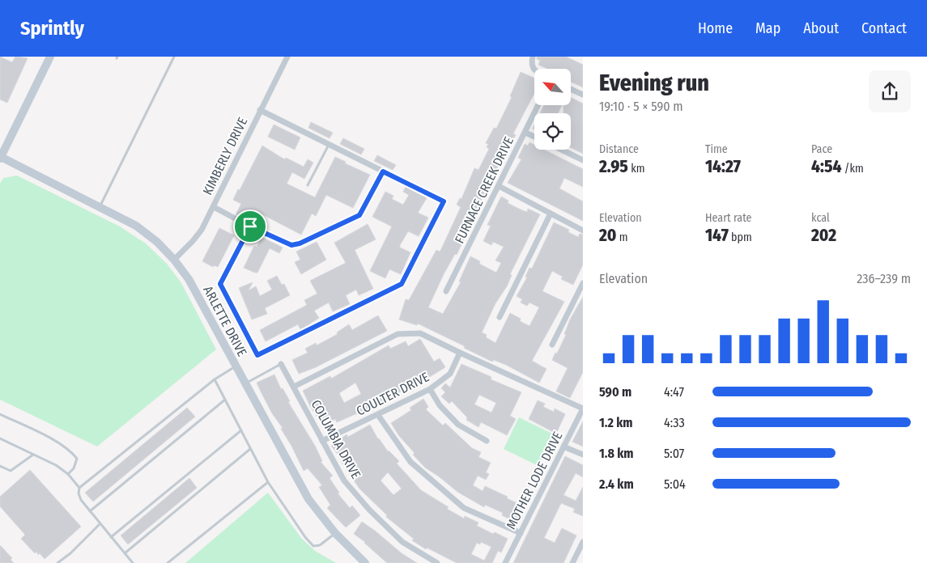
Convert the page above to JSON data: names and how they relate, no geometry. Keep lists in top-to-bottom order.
{
  "streets": {
    "street": [
      "KIMBERLY DRIVE",
      "FURNACE CREEK DRIVE",
      "ARLETTE DRIVE",
      "COULTER DRIVE",
      "COLUMBIA DRIVE",
      "MOTHER LODE DRIVE"
    ]
  },
  "crossings": [
    ["KIMBERLY DRIVE", "ARLETTE DRIVE"],
    ["COULTER DRIVE", "COLUMBIA DRIVE"]
  ],
  "north": "top left",
  "page": {
    "header": "Sprintly",
    "nav": [
      "Home",
      "Map",
      "About",
      "Contact"
    ],
    "heading": ["Evening run", "19:10 · 5 × 590 m"],
    "stats": [
      ["Distance", "2.95 km"],
      ["Time", "14:27"],
      ["Pace", "4:54 /km"],
      ["Elevation", "20 m"],
      ["Heart rate", "147 bpm"],
      ["kcal", "202"]
    ],
    "chart": ["Elevation", "236–239 m"],
    "list": [
      {
        "name": "590 m",
        "note": "4:47"
      },
      {
        "name": "1.2 km",
        "note": "4:33"
      },
      {
        "name": "1.8 km",
        "note": "5:07"
      },
      {
        "name": "2.4 km",
        "note": "5:04"
      }
    ]
  }
}
